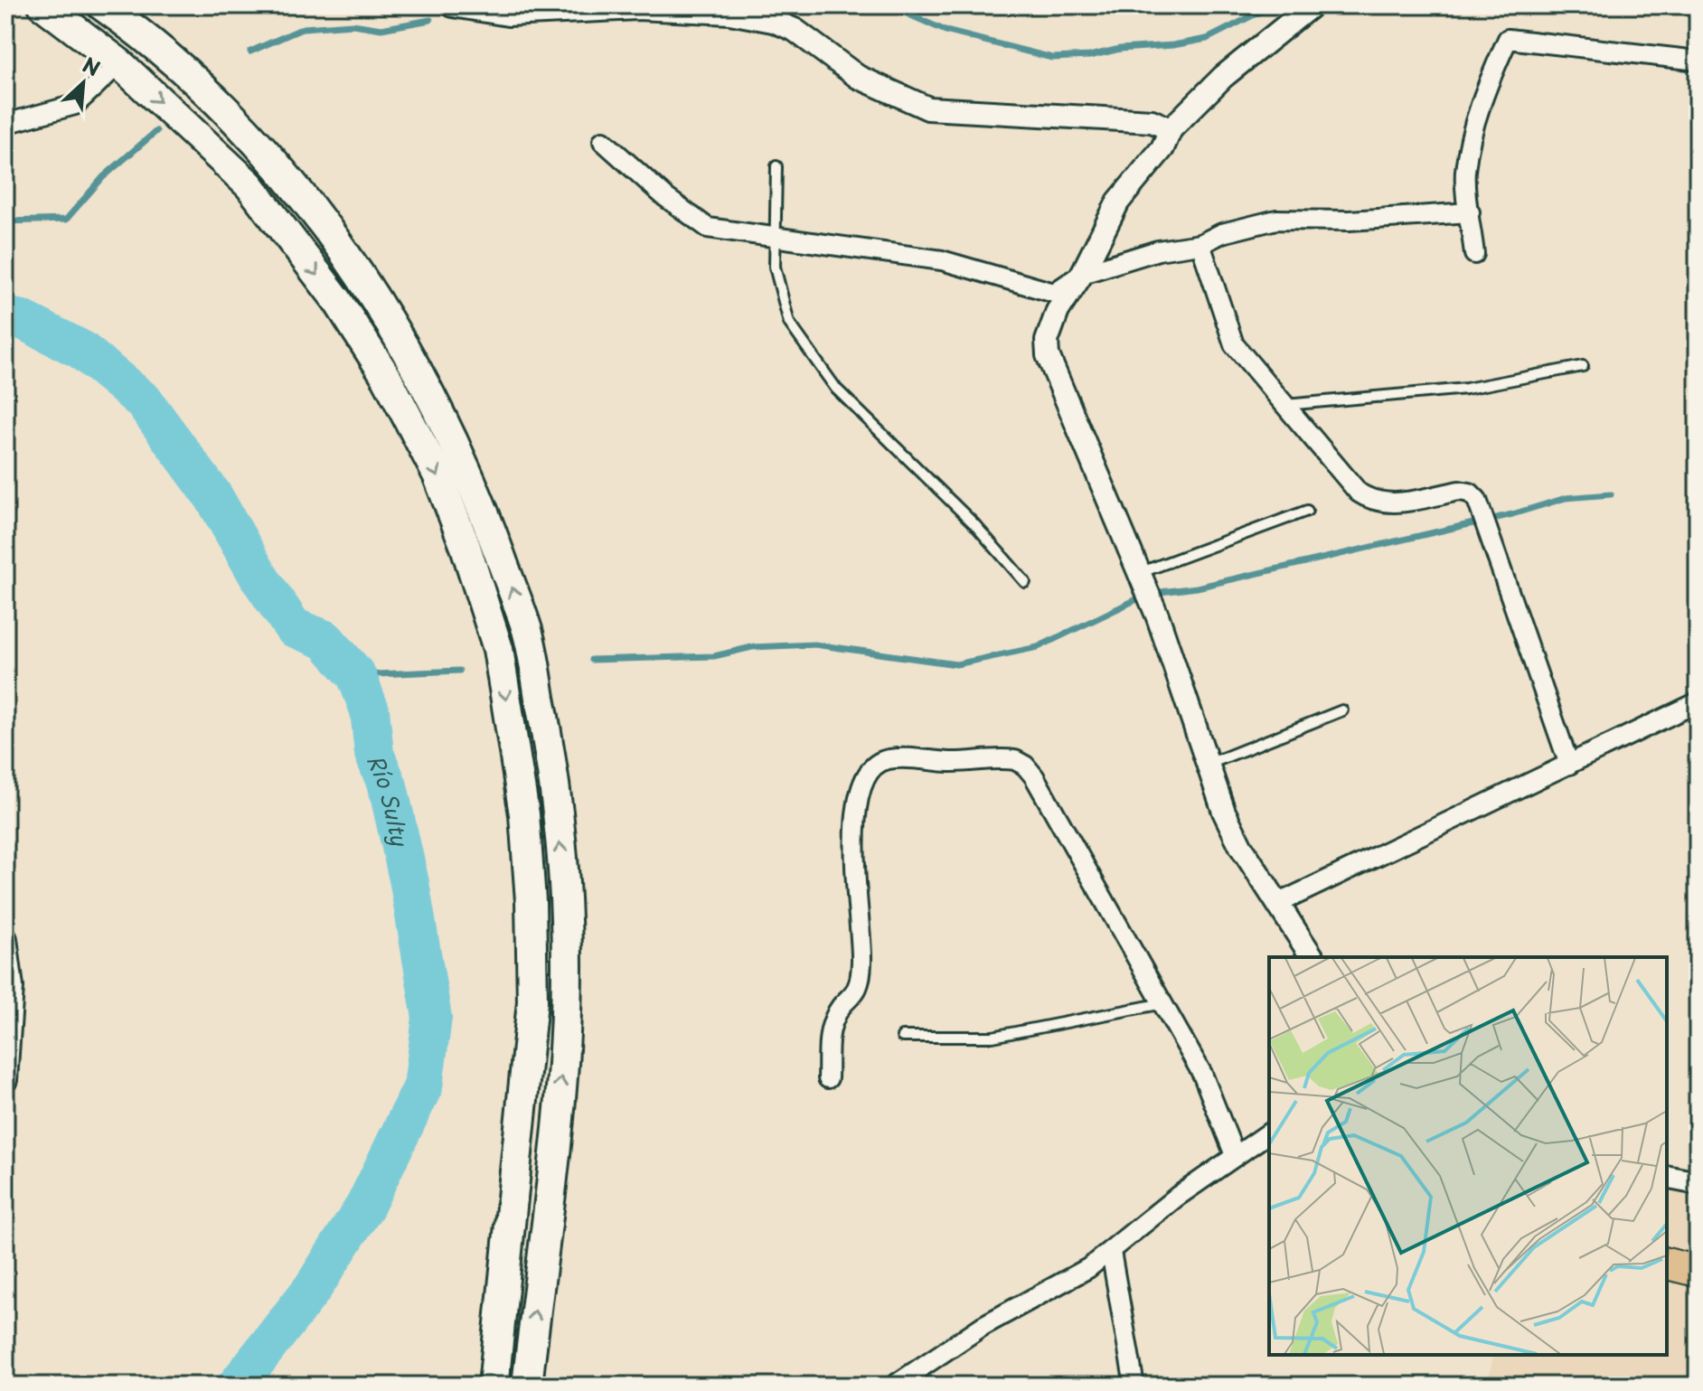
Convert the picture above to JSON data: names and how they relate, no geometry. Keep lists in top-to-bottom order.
{
  "water": ["Río Sulty"],
  "north": "top right"
}
